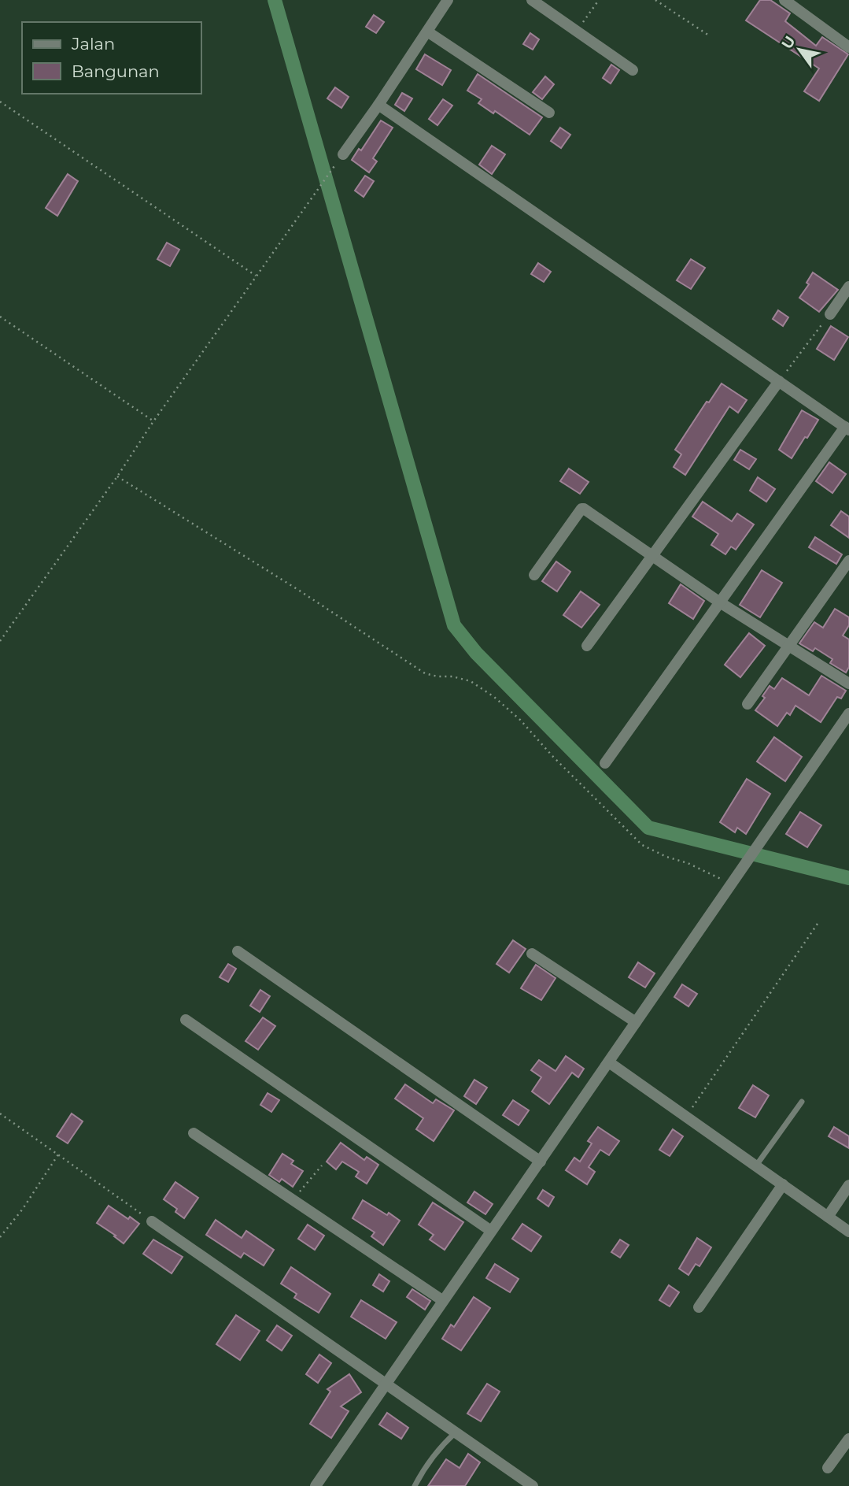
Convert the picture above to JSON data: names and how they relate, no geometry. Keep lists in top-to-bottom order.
{
  "legend": ["Jalan", "Bangunan"],
  "north": "top left"
}
